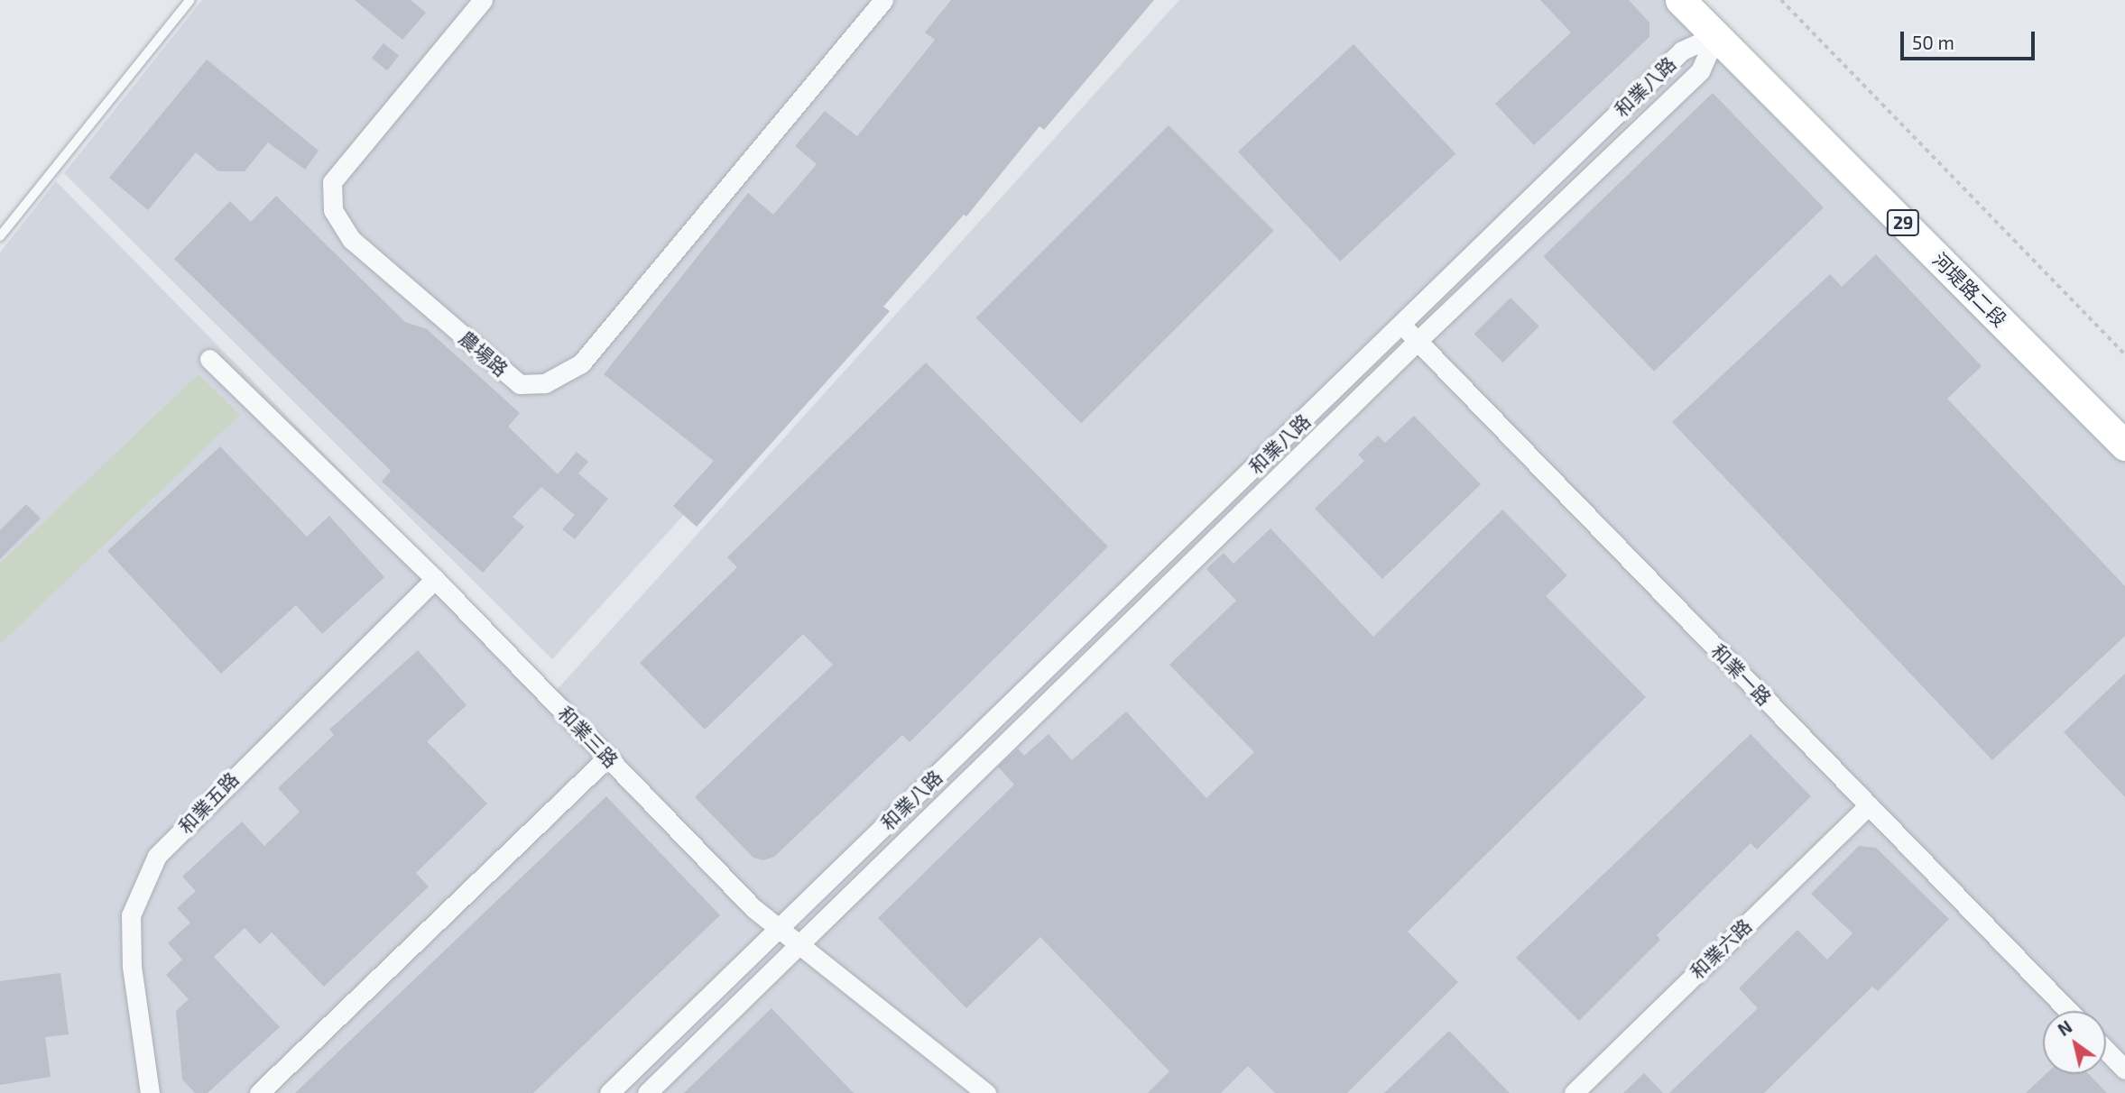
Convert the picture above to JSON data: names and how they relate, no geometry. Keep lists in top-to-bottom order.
{
  "streets": {
    "main road": ["29", "河堤路二段"],
    "street": [
      "和業八路",
      "農場路",
      "和業一路",
      "和業三路",
      "和業五路",
      "和業六路"
    ]
  },
  "crossings": [
    ["和業八路", "河堤路二段"],
    ["和業八路", "和業一路"],
    ["和業八路", "和業三路"],
    ["和業一路", "和業六路"],
    ["和業三路", "和業五路"]
  ],
  "scale_bar": "50 m",
  "north": "top left"
}
